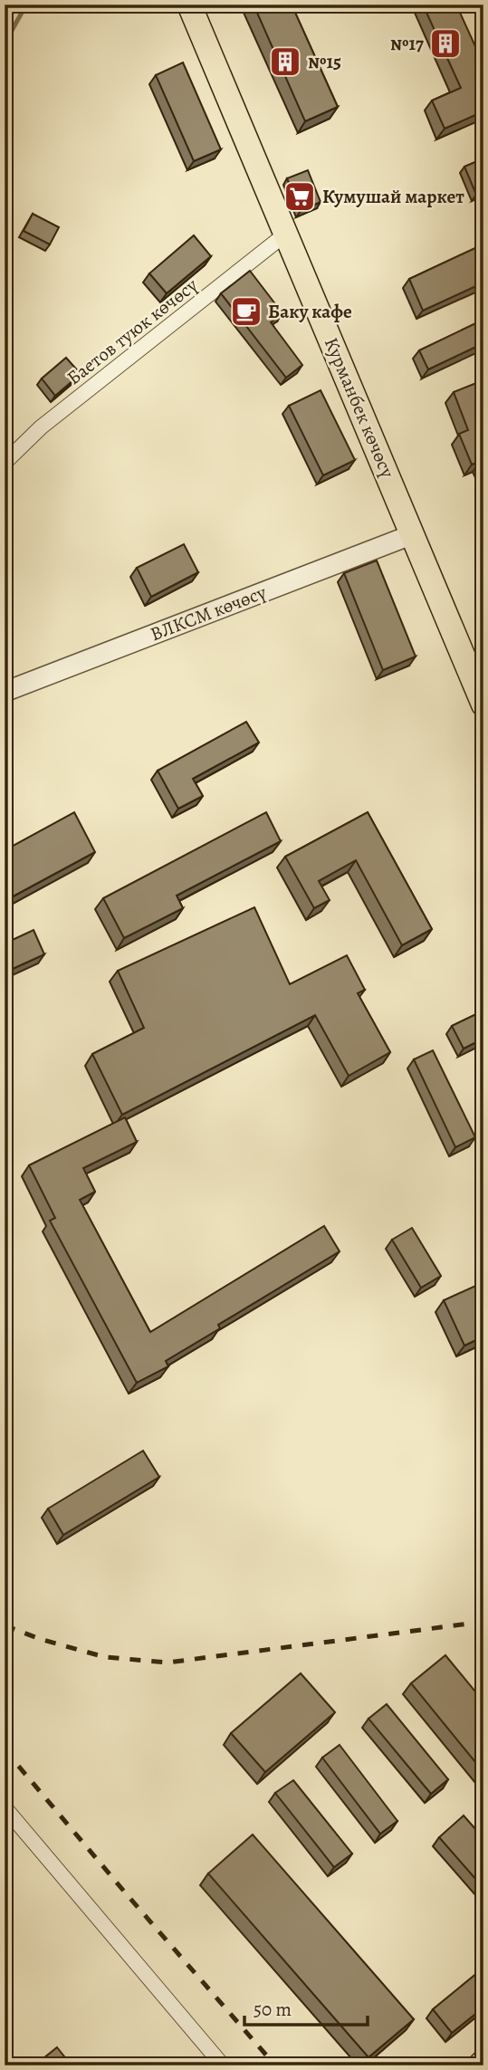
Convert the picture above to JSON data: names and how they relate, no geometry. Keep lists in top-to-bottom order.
{
  "streets": {
    "main road": ["Курманбек көчөсү"],
    "street": ["Баетов туюк көчөсү", "ВЛКСМ көчөсү"]
  },
  "crossings": [
    ["Баетов туюк көчөсү", "Курманбек көчөсү"],
    ["Курманбек көчөсү", "ВЛКСМ көчөсү"]
  ],
  "places": {
    "building": ["№17", "№15"],
    "supermarket": ["Кумушай маркет"],
    "cafe": ["Баку кафе"]
  },
  "scale_bar": "50 m"
}
